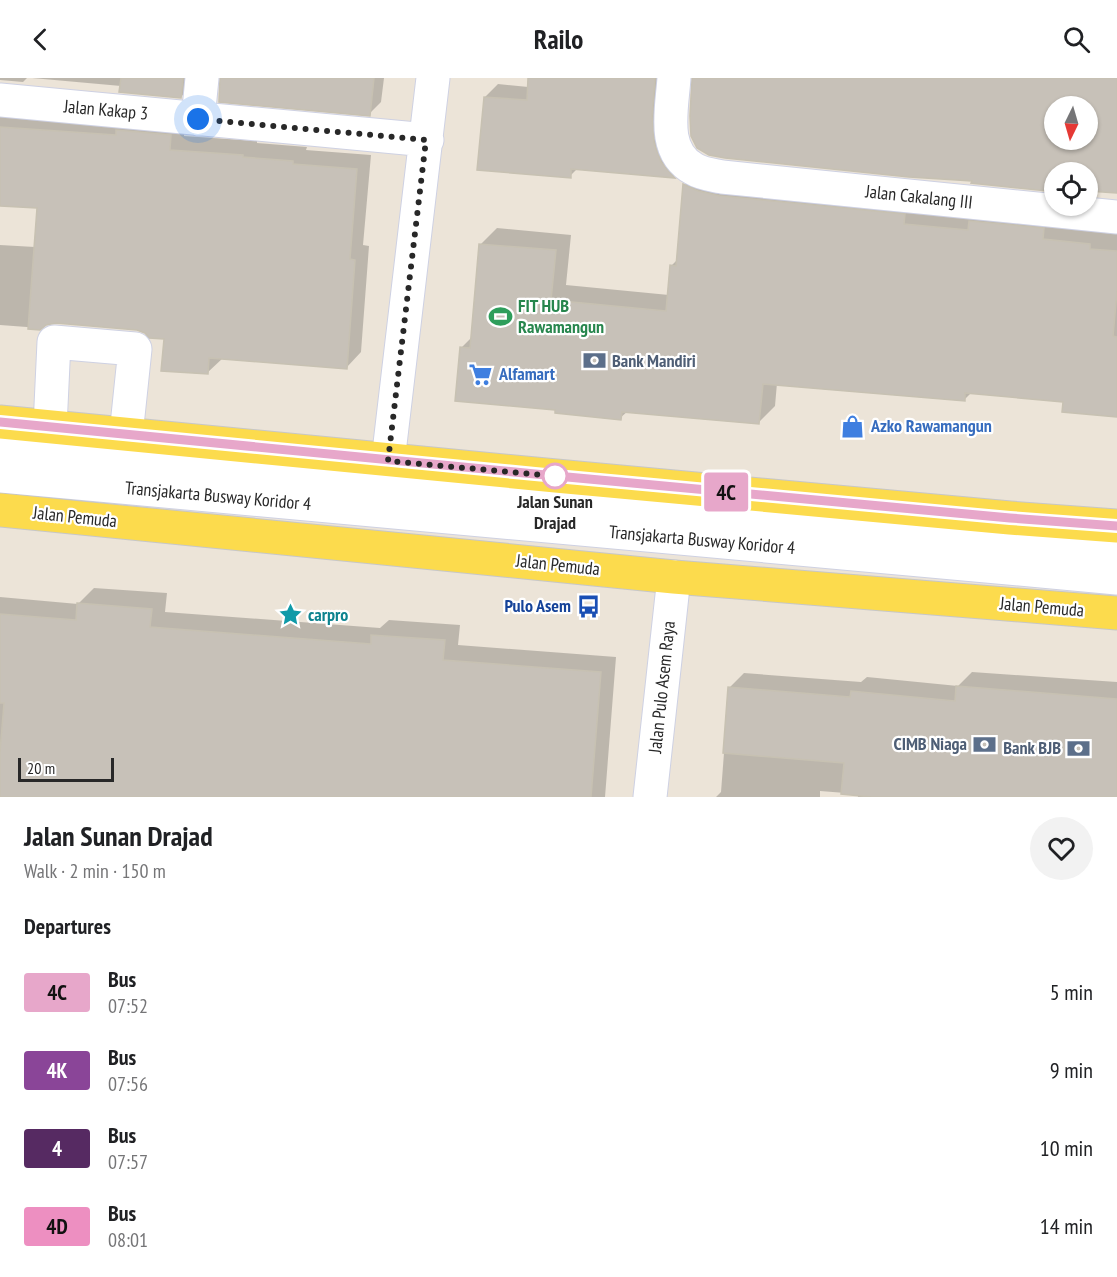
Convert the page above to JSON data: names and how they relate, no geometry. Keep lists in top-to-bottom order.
{
  "streets": {
    "main road": ["Jalan Pemuda"],
    "street": [
      "Jalan Kakap 3",
      "Jalan Cakalang III",
      "Transjakarta Busway Koridor 4",
      "Jalan Pulo Asem Raya"
    ]
  },
  "crossings": [
    ["Jalan Pemuda", "Jalan Pulo Asem Raya"]
  ],
  "places": {
    "sports": ["FIT HUB Rawamangun"],
    "bank": ["Bank Mandiri", "CIMB Niaga", "Bank BJB"],
    "supermarket": ["Alfamart"],
    "shop": ["Azko Rawamangun"],
    "other": ["Jalan Sunan Drajad"],
    "bus stop": ["Pulo Asem"],
    "place": ["carpro"]
  },
  "lines": ["bus line 4C"],
  "scale_bar": "20 m",
  "north": "bottom",
  "page": {
    "header": "Railo",
    "on_map": "4C",
    "scale": "20 m",
    "heading": [
      ["Jalan Sunan Drajad", "Walk · 2 min · 150 m"],
      "Departures"
    ],
    "list": [
      {
        "mark": "4C",
        "name": "Bus",
        "note": "07:52",
        "value": "5 min"
      },
      {
        "mark": "4K",
        "name": "Bus",
        "note": "07:56",
        "value": "9 min"
      },
      {
        "mark": "4",
        "name": "Bus",
        "note": "07:57",
        "value": "10 min"
      },
      {
        "mark": "4D",
        "name": "Bus",
        "note": "08:01",
        "value": "14 min"
      }
    ]
  }
}
